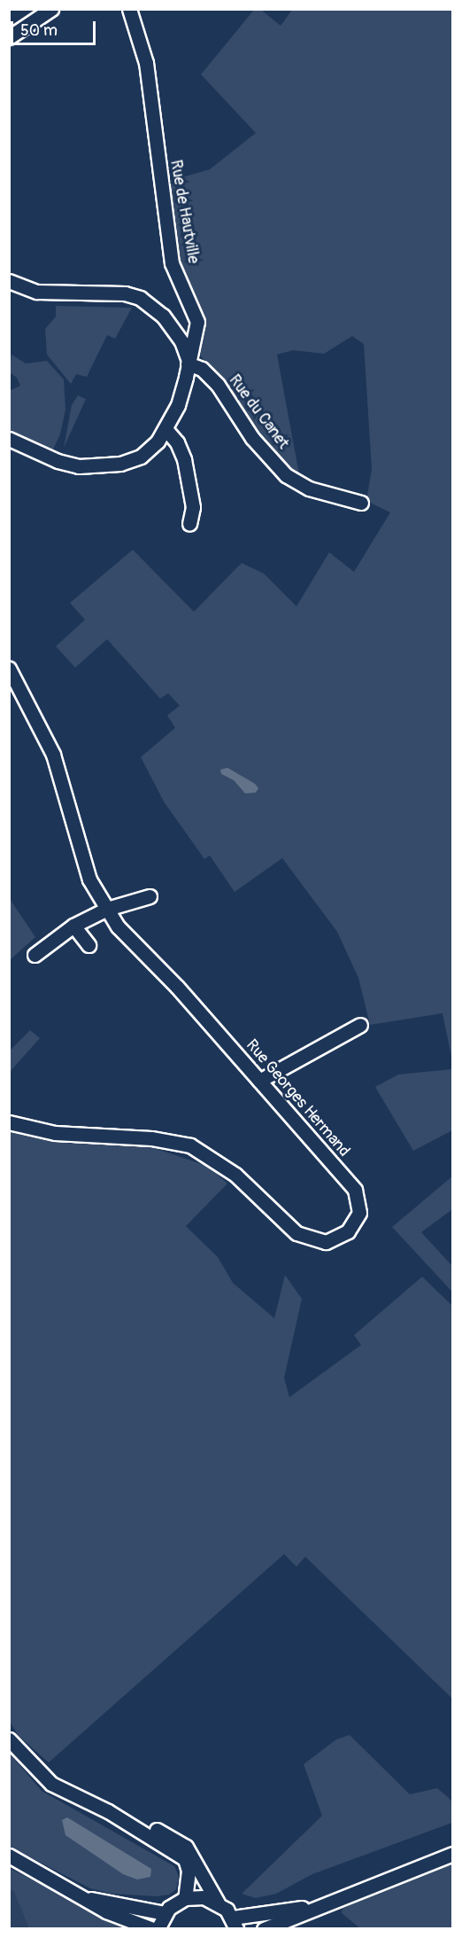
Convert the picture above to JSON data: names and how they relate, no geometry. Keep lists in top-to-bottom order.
{
  "streets": {
    "street": ["Rue de Hautville", "Rue du Canet", "Rue Georges Hermand"]
  },
  "crossings": [
    ["Rue de Hautville", "Rue du Canet"]
  ],
  "scale_bar": "50 m"
}
